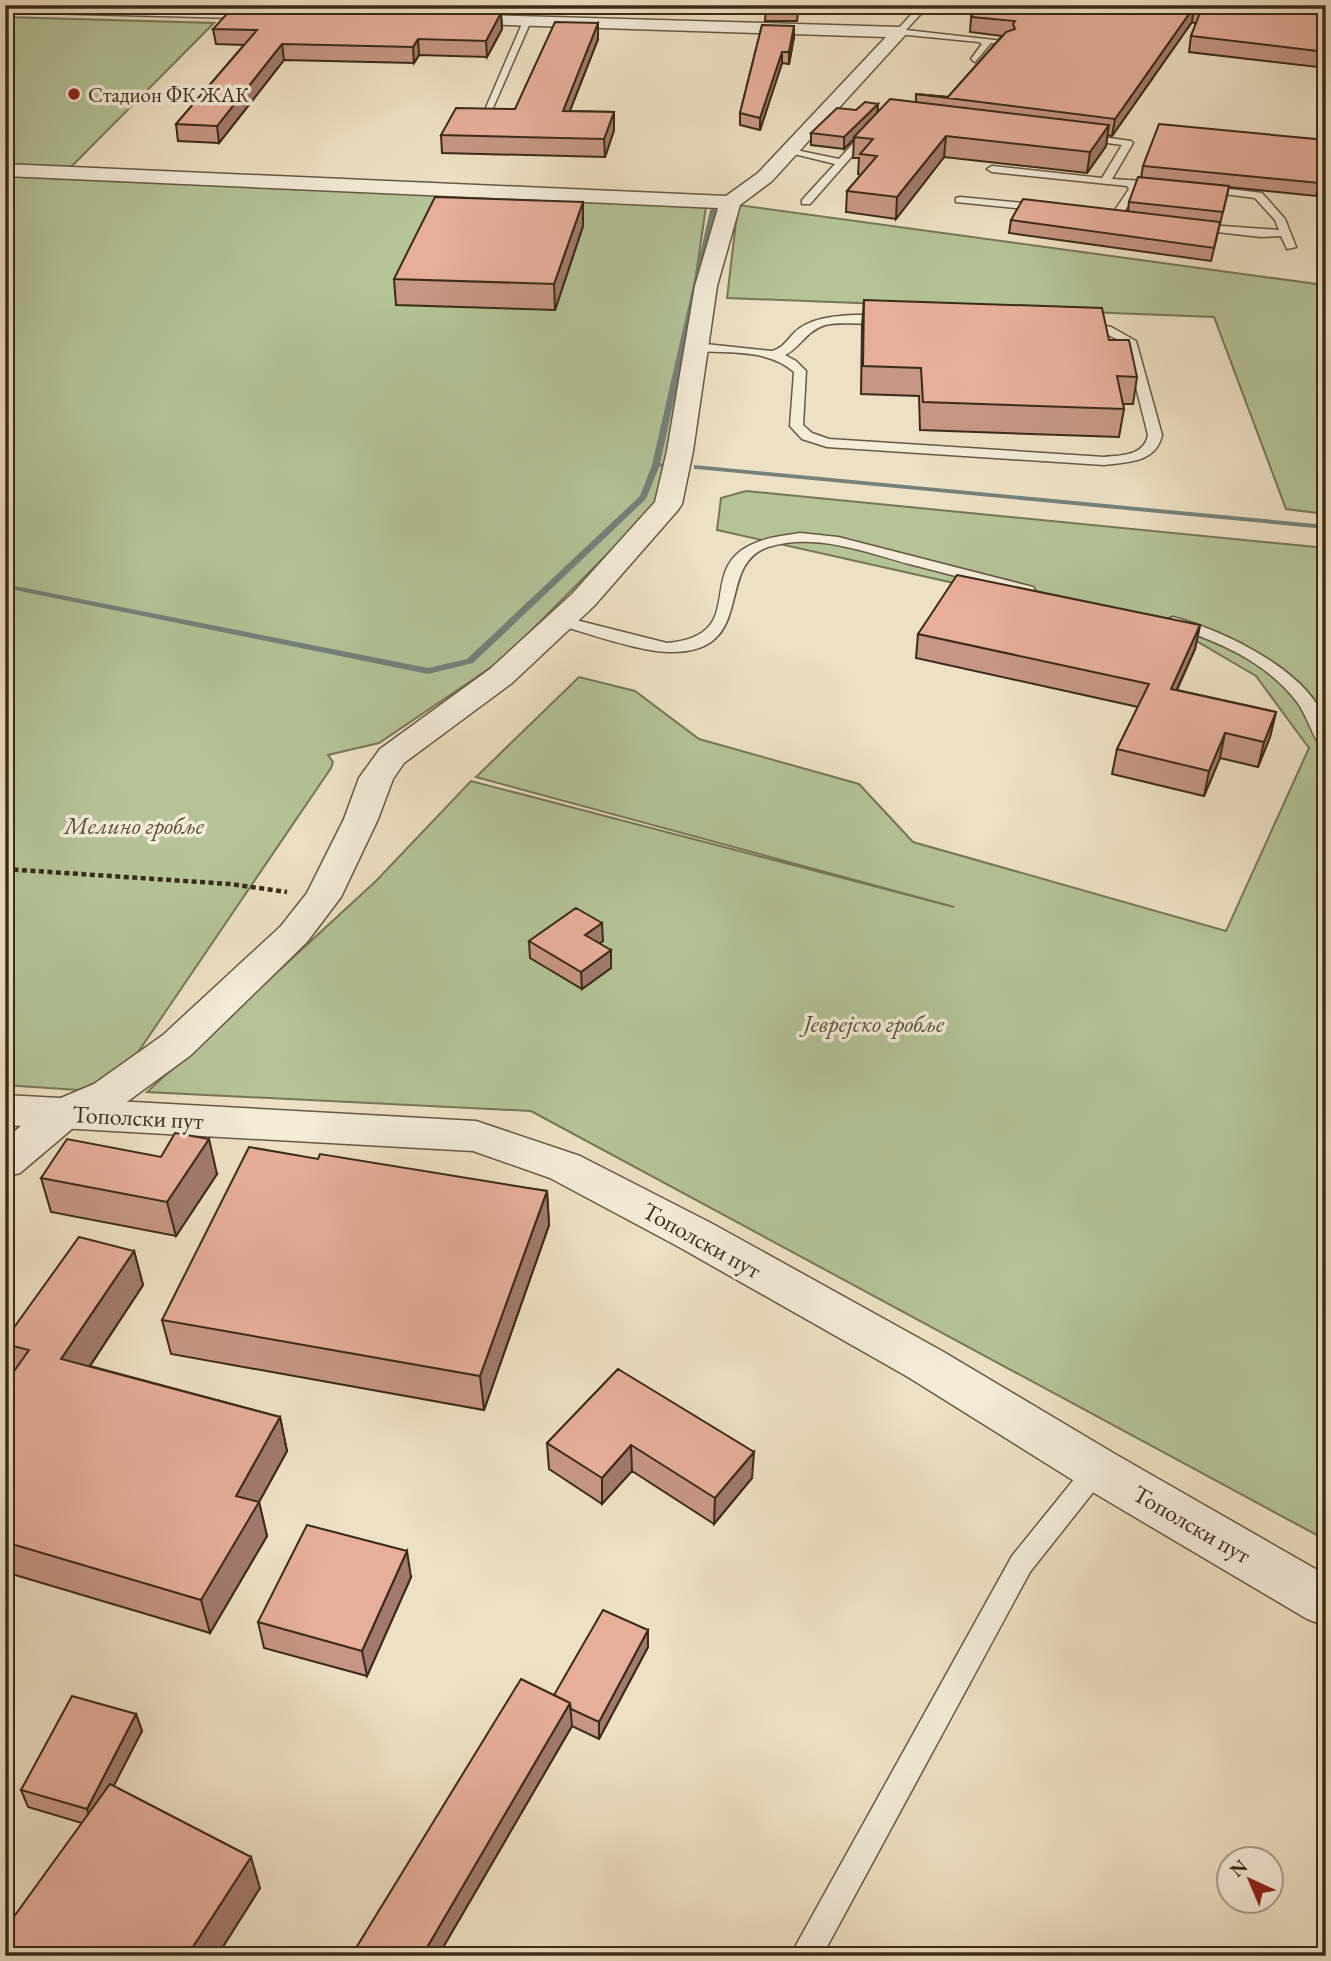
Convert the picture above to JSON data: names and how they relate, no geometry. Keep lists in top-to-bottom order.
{
  "streets": {
    "street": ["Тополски пут"]
  },
  "parks": ["Мелино гробље", "Јеврејско гробље"],
  "places": ["Стадион ФК ЖАК"],
  "north": "top left"
}
